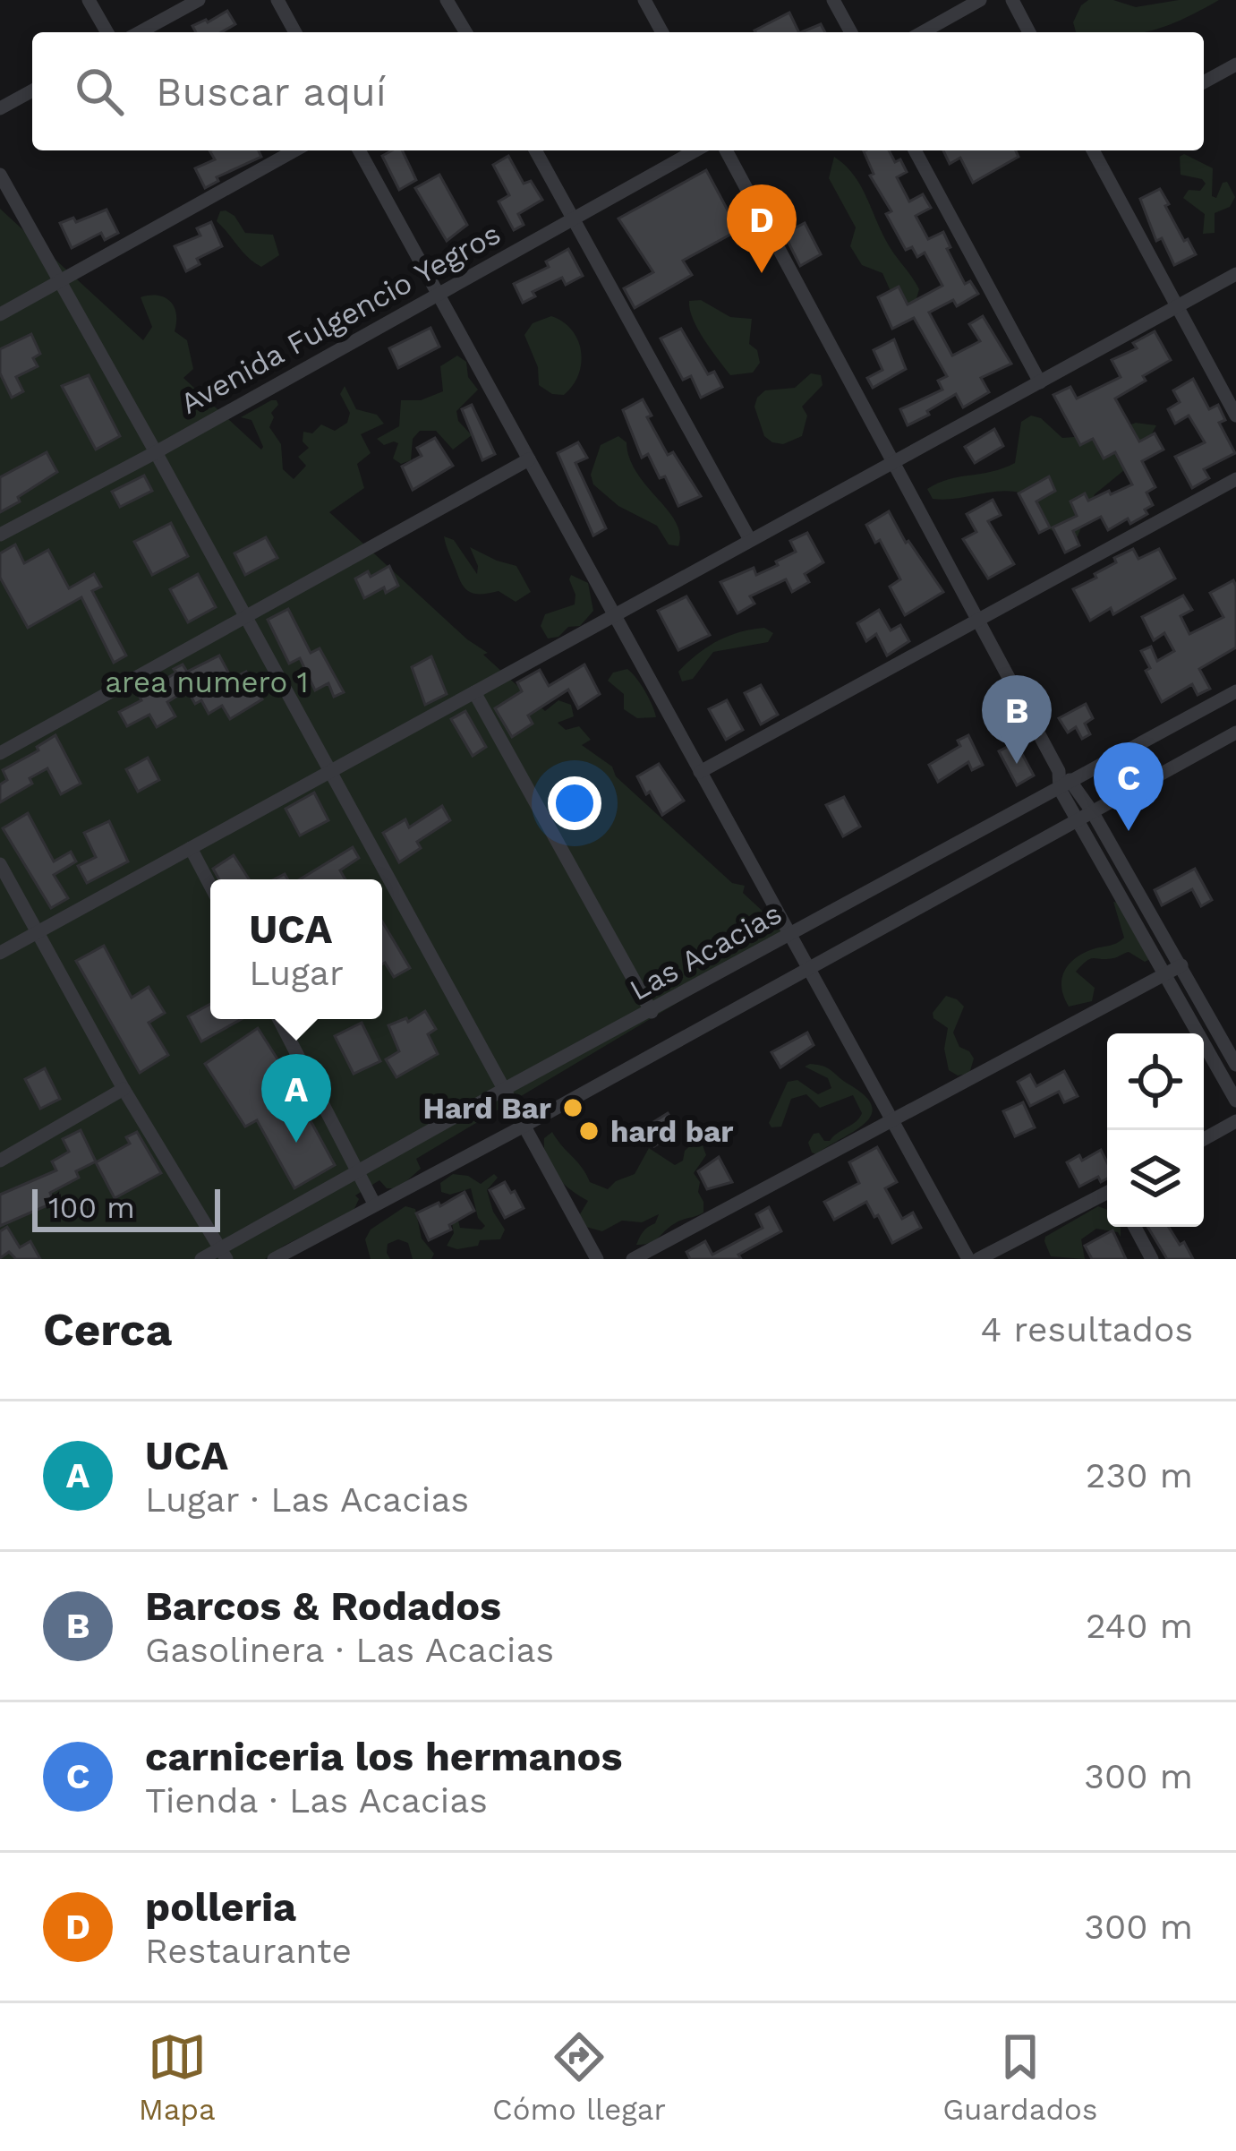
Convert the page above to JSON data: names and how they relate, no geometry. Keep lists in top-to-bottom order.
{
  "streets": {
    "street": ["Avenida Fulgencio Yegros", "Las Acacias"]
  },
  "parks": ["area numero 1"],
  "places": ["Hard Bar", "hard bar"],
  "scale_bar": "100 m",
  "page": {
    "search": "Buscar aquí",
    "pins": [
      "D",
      "B",
      "C",
      "A"
    ],
    "popup": ["UCA", "Lugar"],
    "scale": "100 m",
    "heading": ["Cerca", "4 resultados"],
    "list": [
      {
        "mark": "A",
        "name": "UCA",
        "note": "Lugar · Las Acacias",
        "value": "230 m"
      },
      {
        "mark": "B",
        "name": "Barcos & Rodados",
        "note": "Gasolinera · Las Acacias",
        "value": "240 m"
      },
      {
        "mark": "C",
        "name": "carniceria los hermanos",
        "note": "Tienda · Las Acacias",
        "value": "300 m"
      },
      {
        "mark": "D",
        "name": "polleria",
        "note": "Restaurante",
        "value": "300 m"
      }
    ],
    "nav": ["Mapa", "Cómo llegar", "Guardados"]
  }
}
